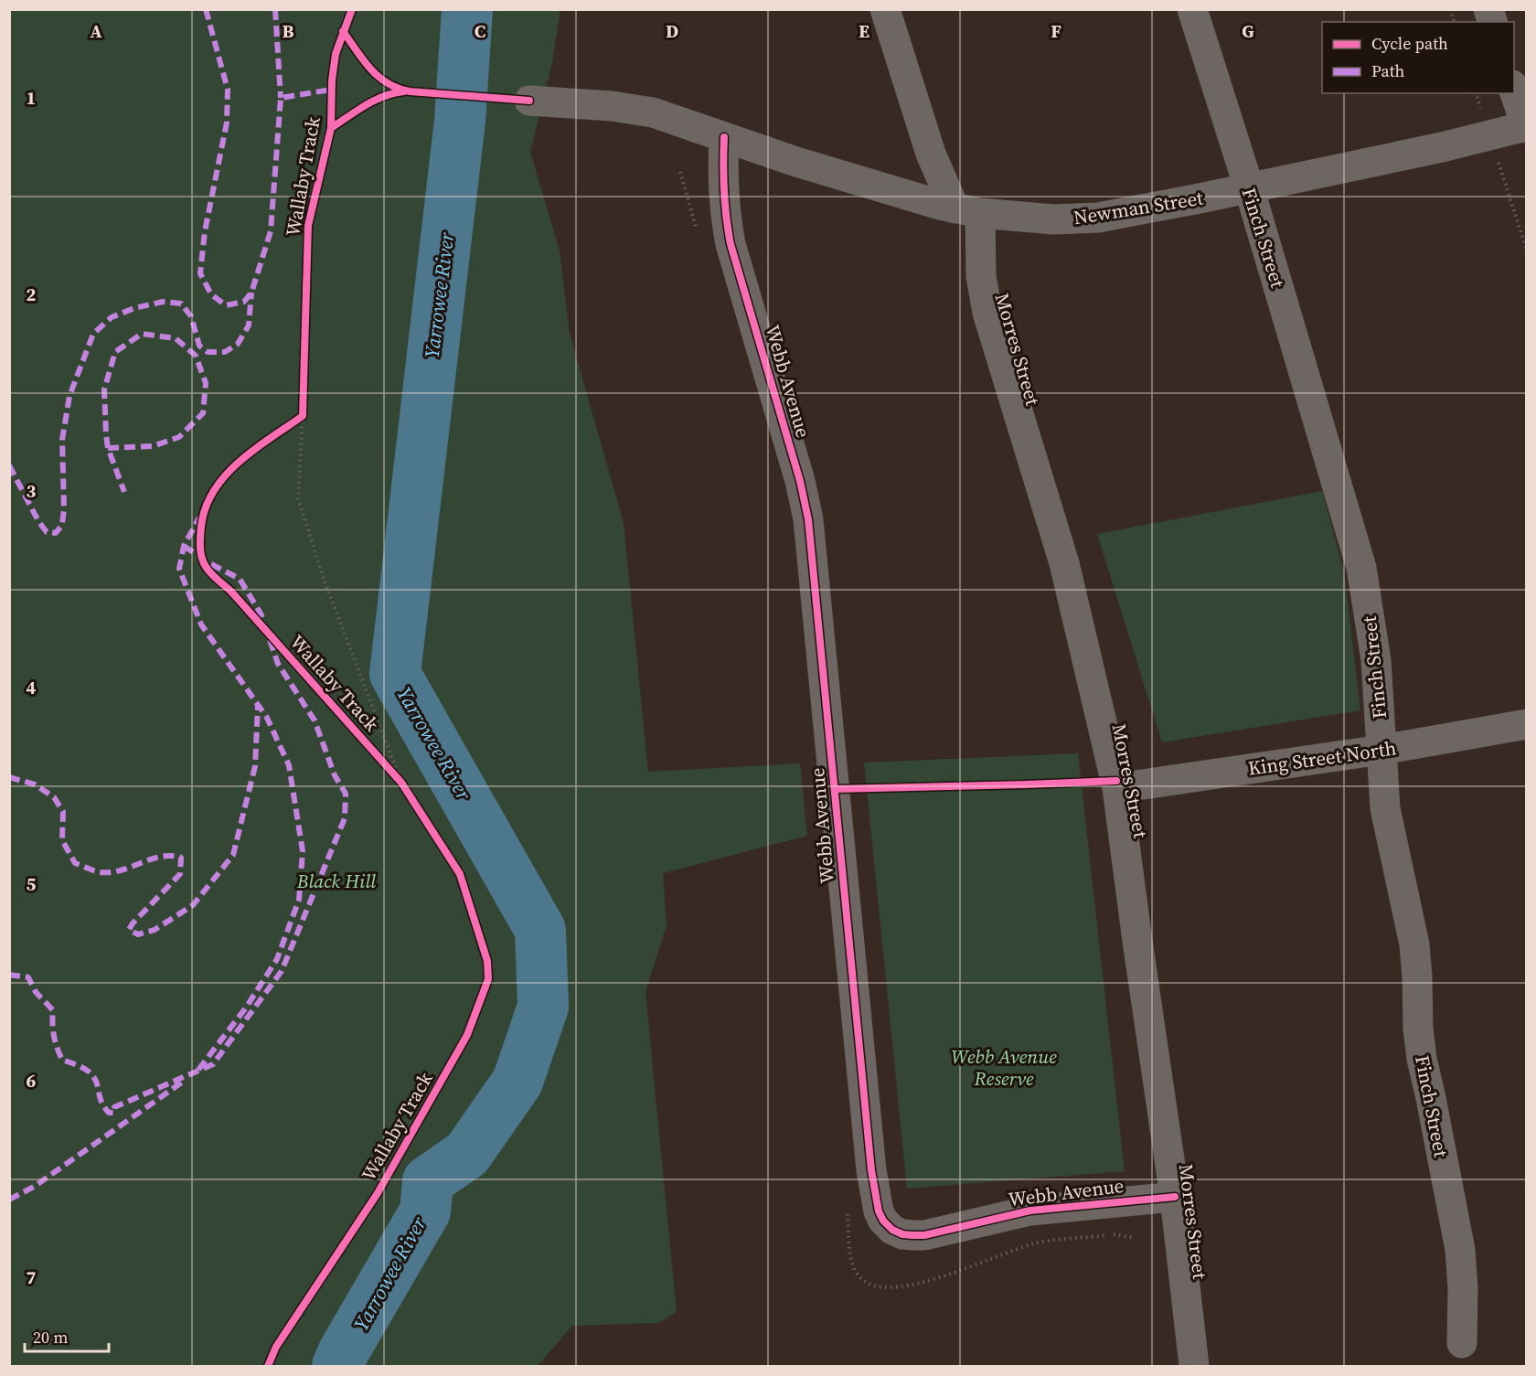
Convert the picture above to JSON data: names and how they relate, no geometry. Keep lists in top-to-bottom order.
{
  "streets": {
    "street": [
      "Newman Street",
      "Finch Street",
      "Morres Street",
      "Webb Avenue",
      "King Street North"
    ],
    "cycle path": ["Wallaby Track"]
  },
  "crossings": [
    ["Newman Street", "Finch Street"],
    ["Newman Street", "Morres Street"],
    ["Newman Street", "Webb Avenue"],
    ["Finch Street", "King Street North"],
    ["Morres Street", "Webb Avenue"],
    ["Morres Street", "King Street North"]
  ],
  "water": ["Yarrowee River"],
  "parks": ["Black Hill", "Webb Avenue Reserve"],
  "legend": ["Cycle path", "Path"],
  "scale_bar": "20 m",
  "grid": {
    "columns": [
      "A",
      "B",
      "C",
      "D",
      "E",
      "F",
      "G"
    ],
    "rows": [
      "1",
      "2",
      "3",
      "4",
      "5",
      "6",
      "7"
    ]
  }
}
